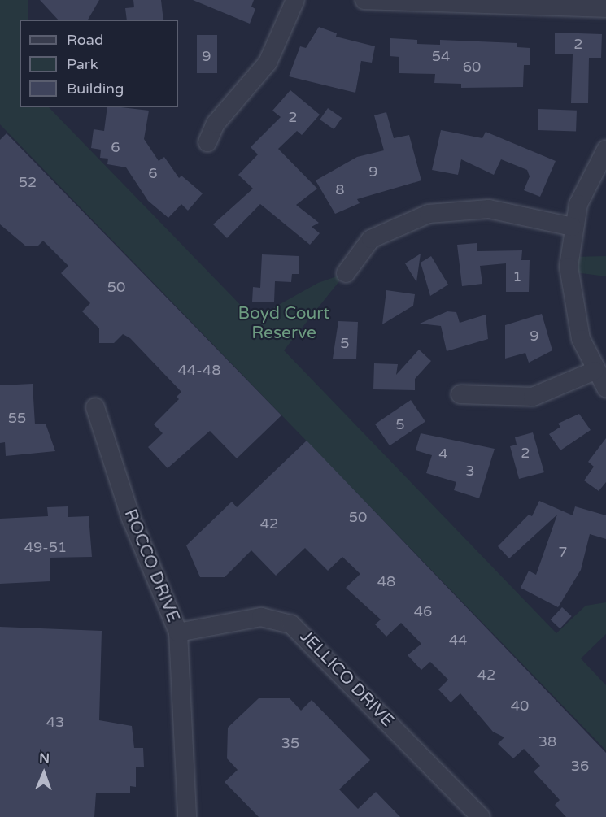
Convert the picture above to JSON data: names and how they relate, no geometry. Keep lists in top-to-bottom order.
{
  "streets": {
    "street": ["ROCCO DRIVE", "JELLICO DRIVE"]
  },
  "crossings": [
    ["ROCCO DRIVE", "JELLICO DRIVE"]
  ],
  "parks": ["Boyd Court Reserve"],
  "house_numbers": [
    "2",
    "9",
    "54",
    "60",
    "2",
    "6",
    "9",
    "6",
    "52",
    "8",
    "1",
    "50",
    "9",
    "5",
    "44-48",
    "55",
    "5",
    "2",
    "4",
    "3",
    "50",
    "42",
    "49-51",
    "7",
    "48",
    "46",
    "44",
    "42",
    "40",
    "43",
    "38",
    "35",
    "36"
  ],
  "legend": ["Road", "Park", "Building"],
  "north": "top"
}
